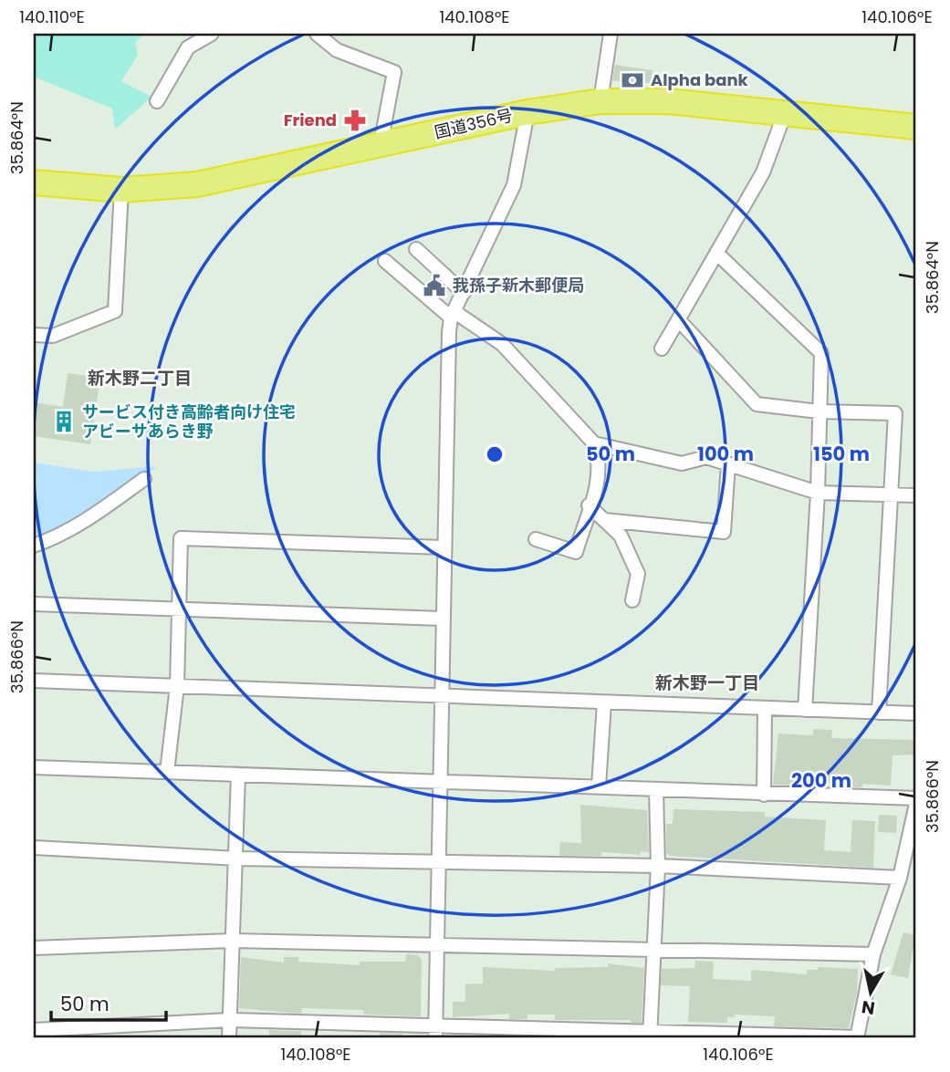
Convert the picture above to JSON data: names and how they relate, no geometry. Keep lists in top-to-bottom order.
{
  "streets": {
    "highway": ["国道356号"]
  },
  "districts": ["新木野二丁目", "新木野一丁目"],
  "places": {
    "bank": ["Alpha bank"],
    "pharmacy": ["Friend"],
    "public building": ["我孫子新木郵便局"],
    "building": ["サービス付き高齢者向け住宅 アビーサあらき野"]
  },
  "scale_bar": "50 m",
  "north": "bottom",
  "coordinates": [
    "140.110°E",
    "140.108°E",
    "140.106°E",
    "35.864°N",
    "35.866°N"
  ],
  "rings": [
    "50 m",
    "100 m",
    "150 m",
    "200 m"
  ]
}
